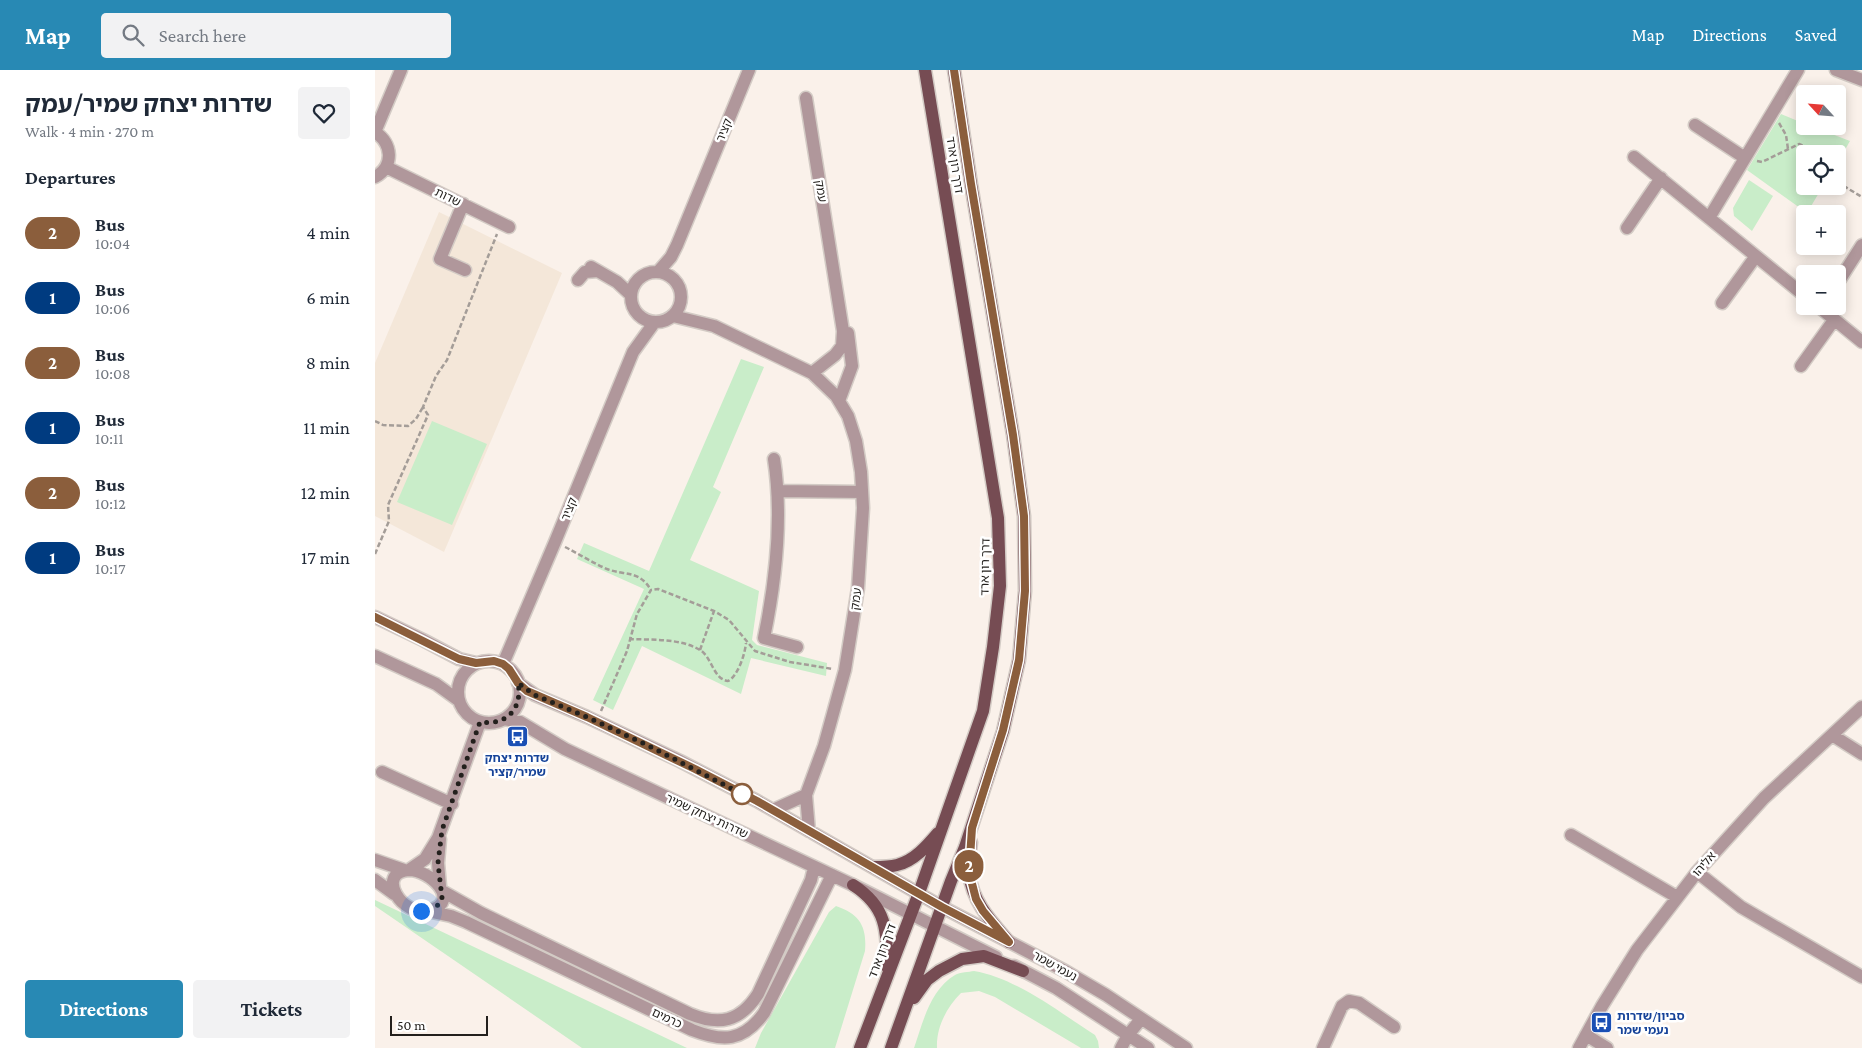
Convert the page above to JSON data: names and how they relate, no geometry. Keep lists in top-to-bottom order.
{
  "streets": {
    "main road": ["דרך רון ארד"],
    "street": [
      "קציר",
      "עמק",
      "שדות",
      "שדרות יצחק שמיר",
      "אליהו",
      "נעמי שמר",
      "כרמים"
    ]
  },
  "crossings": [
    ["קציר", "עמק"],
    ["קציר", "שדרות יצחק שמיר"],
    ["דרך רון ארד", "שדרות יצחק שמיר"],
    ["דרך רון ארד", "נעמי שמר"],
    ["שדרות יצחק שמיר", "נעמי שמר"],
    ["שדרות יצחק שמיר", "כרמים"]
  ],
  "places": {
    "bus stop": ["שדרות יצחק שמיר/קציר", "סביון/שדרות נעמי שמר"]
  },
  "lines": ["bus line 2"],
  "scale_bar": "50 m",
  "north": "top left",
  "page": {
    "header": "Map",
    "search": "Search here",
    "nav": ["Map", "Directions", "Saved"],
    "heading": [
      ["שדרות יצחק שמיר/עמק", "Walk · 4 min · 270 m"],
      "Departures"
    ],
    "on_map": "2",
    "map_buttons": ["+", "−"],
    "list": [
      {
        "mark": "2",
        "name": "Bus",
        "note": "10:04",
        "value": "4 min"
      },
      {
        "mark": "1",
        "name": "Bus",
        "note": "10:06",
        "value": "6 min"
      },
      {
        "mark": "2",
        "name": "Bus",
        "note": "10:08",
        "value": "8 min"
      },
      {
        "mark": "1",
        "name": "Bus",
        "note": "10:11",
        "value": "11 min"
      },
      {
        "mark": "2",
        "name": "Bus",
        "note": "10:12",
        "value": "12 min"
      },
      {
        "mark": "1",
        "name": "Bus",
        "note": "10:17",
        "value": "17 min"
      }
    ],
    "buttons": ["Directions", "Tickets"],
    "scale": "50 m"
  }
}
